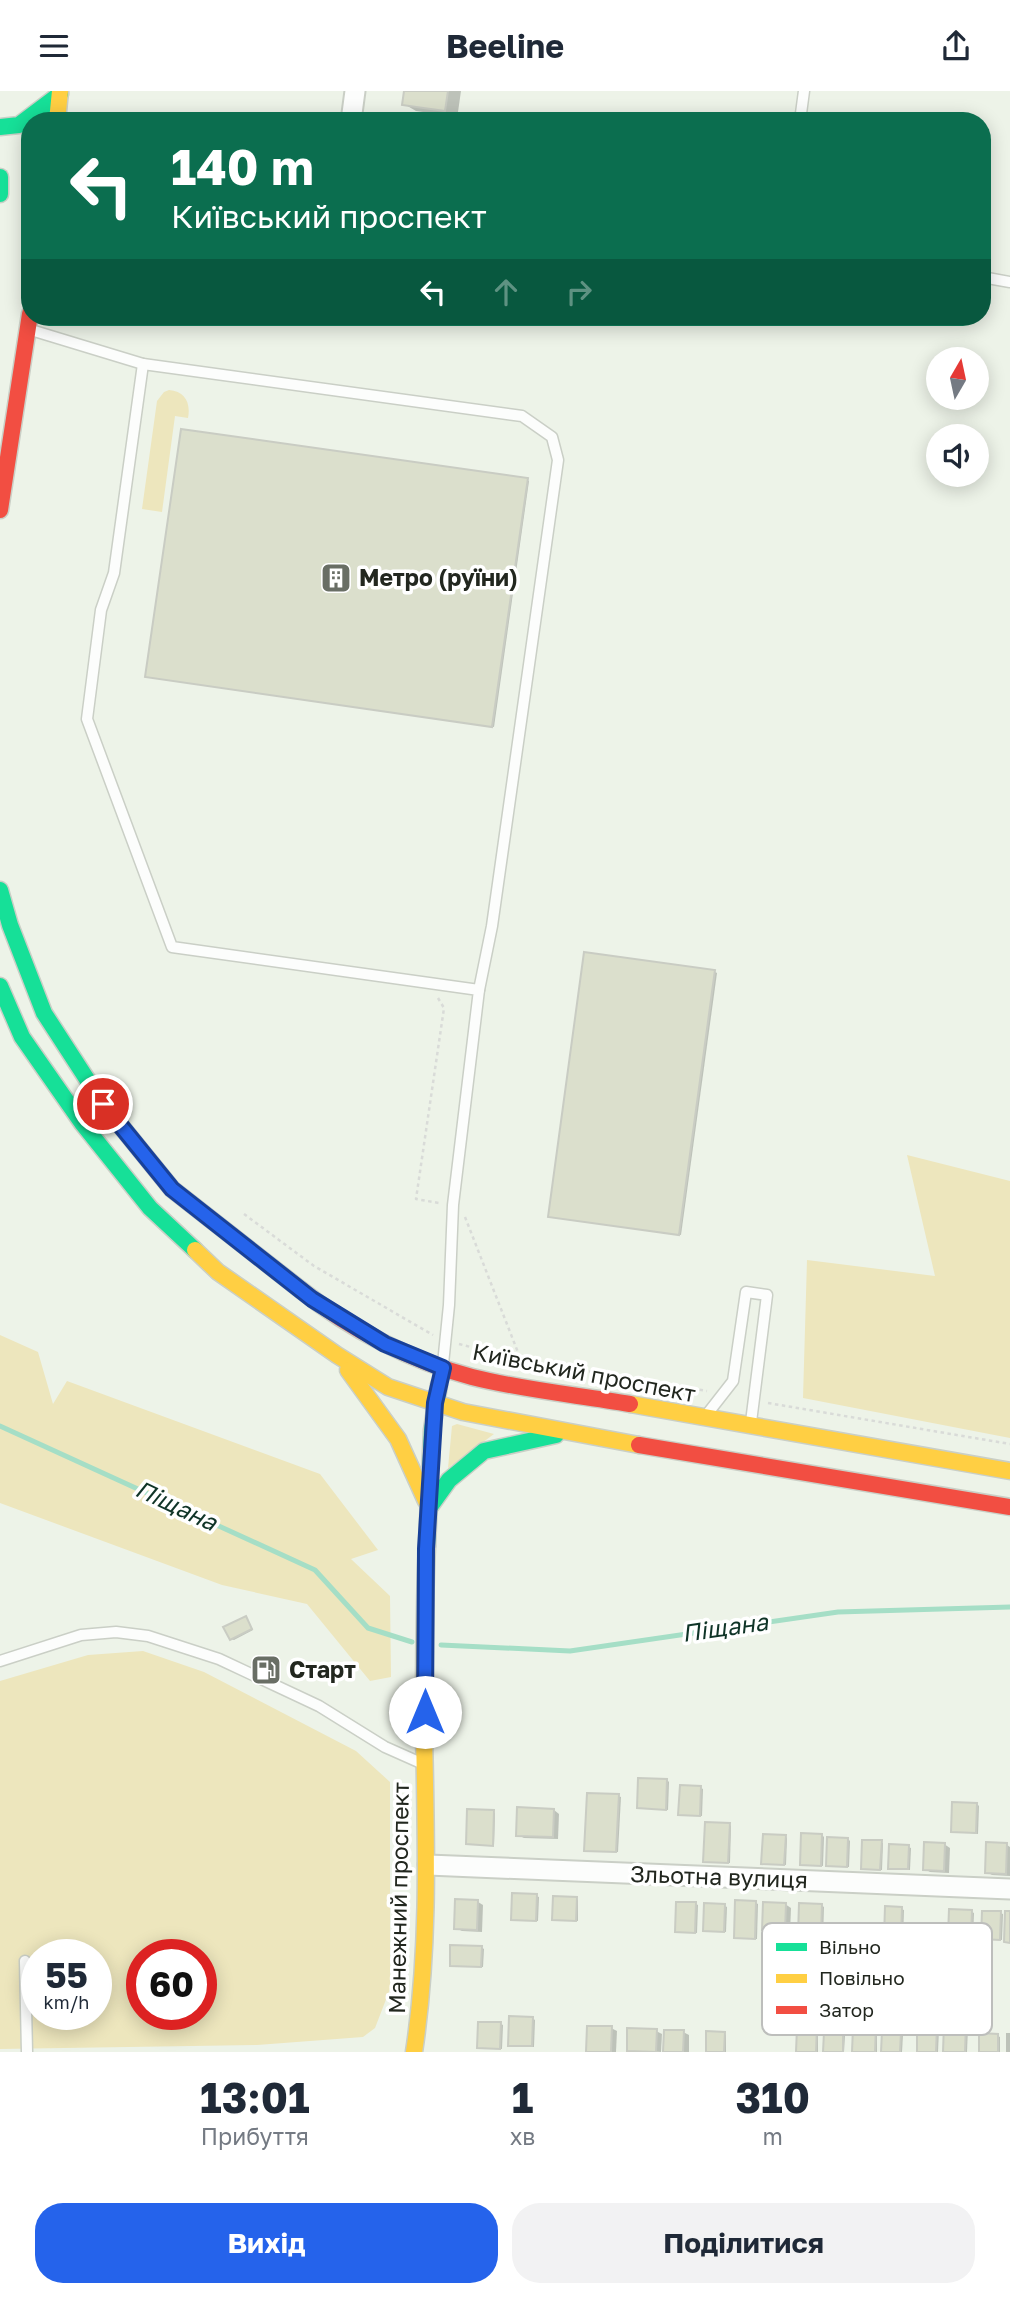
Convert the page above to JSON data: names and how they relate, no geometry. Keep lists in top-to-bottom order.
{
  "streets": {
    "main road": ["Київський проспект", "Манежний проспект"],
    "street": ["Зльотна вулиця"]
  },
  "crossings": [
    ["Київський проспект", "Манежний проспект"],
    ["Зльотна вулиця", "Манежний проспект"]
  ],
  "water": ["Піщана"],
  "places": {
    "building": ["Метро (руїни)"],
    "fuel station": ["Старт"]
  },
  "legend": ["Вільно", "Повільно", "Затор"],
  "north": "top",
  "page": {
    "header": "Beeline",
    "turn": ["140 m", "Київський проспект"],
    "speed": "55 km/h",
    "limit": "60",
    "eta": [
      "13:01",
      "Прибуття",
      "1",
      "хв",
      "310",
      "m"
    ],
    "buttons": ["Вихід", "Поділитися"]
  }
}
